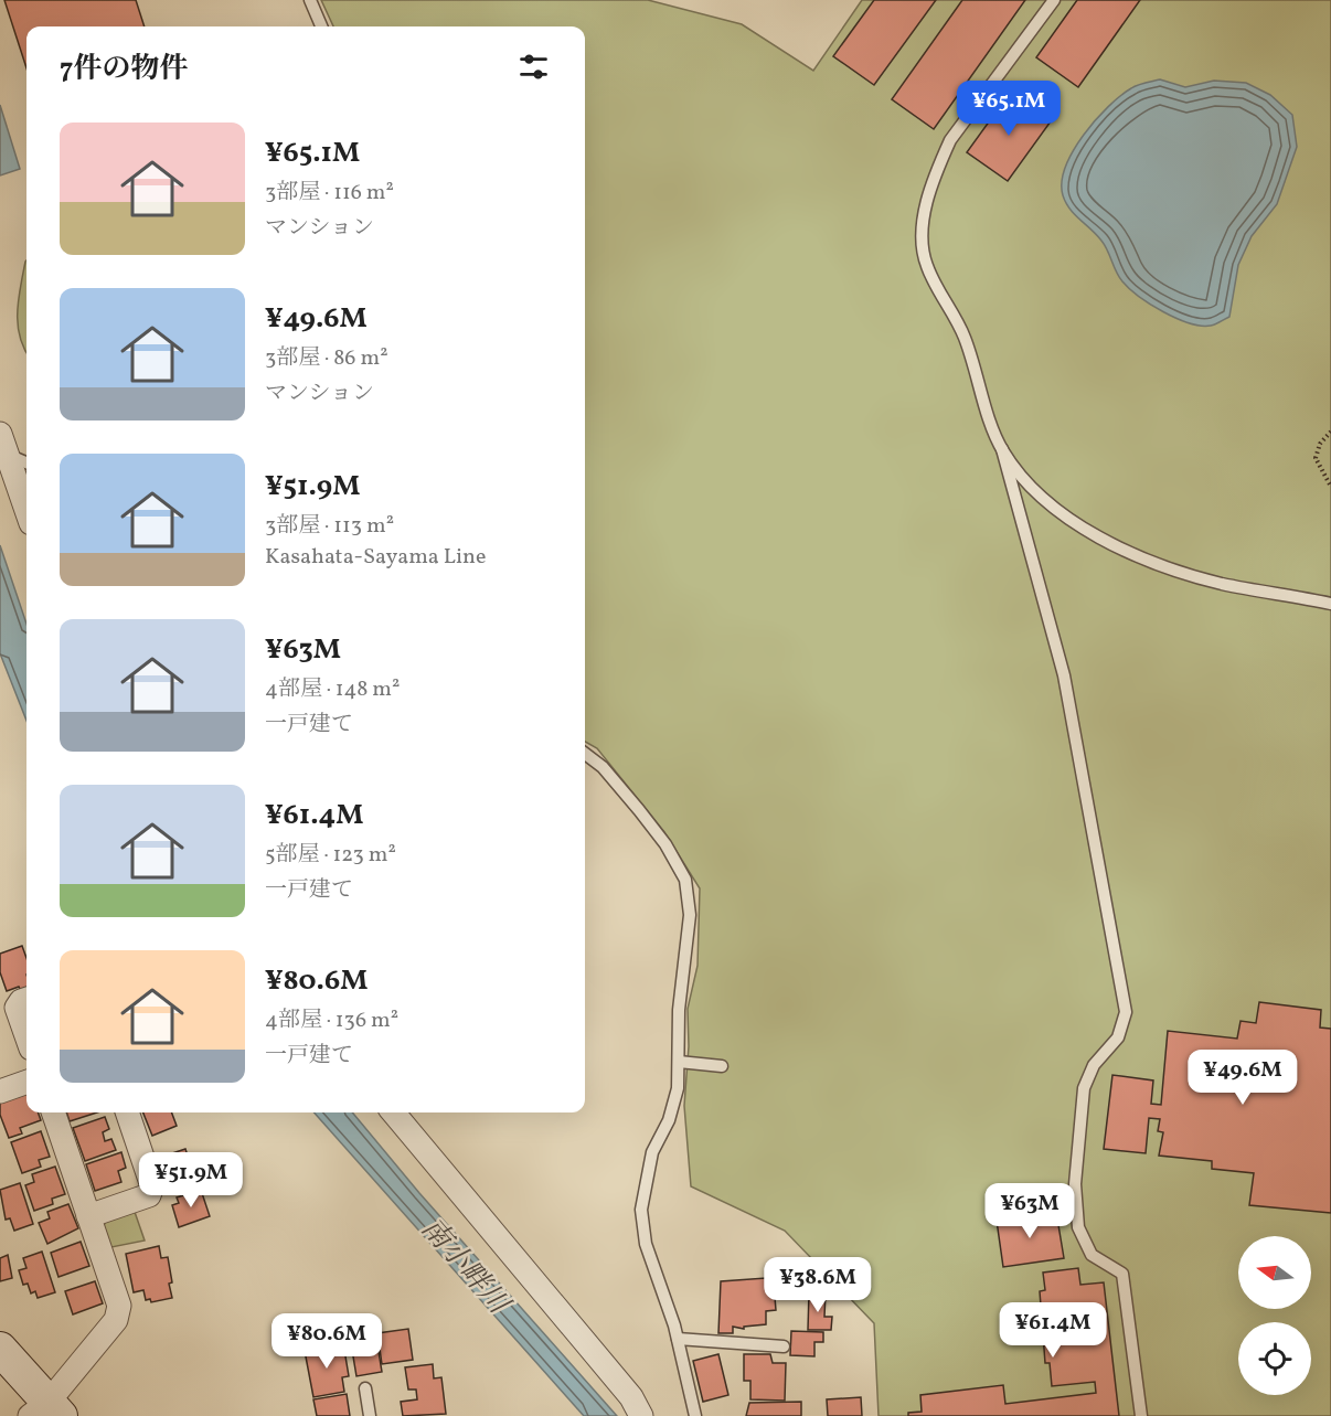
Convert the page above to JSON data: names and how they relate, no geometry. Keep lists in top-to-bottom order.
{
  "water": ["南小畔川"],
  "north": "left",
  "page": {
    "heading": "7件の物件",
    "price": [
      "¥65.1M",
      "¥49.6M",
      "¥51.9M",
      "¥63M",
      "¥38.6M",
      "¥61.4M",
      "¥80.6M"
    ],
    "list": [
      {
        "name": "¥65.1M",
        "note": "3部屋 · 116 m² · マンション"
      },
      {
        "name": "¥49.6M",
        "note": "3部屋 · 86 m² · マンション"
      },
      {
        "name": "¥51.9M",
        "note": "3部屋 · 113 m² · Kasahata-Sayama Line"
      },
      {
        "name": "¥63M",
        "note": "4部屋 · 148 m² · 一戸建て"
      },
      {
        "name": "¥61.4M",
        "note": "5部屋 · 123 m² · 一戸建て"
      },
      {
        "name": "¥80.6M",
        "note": "4部屋 · 136 m² · 一戸建て"
      }
    ]
  }
}
